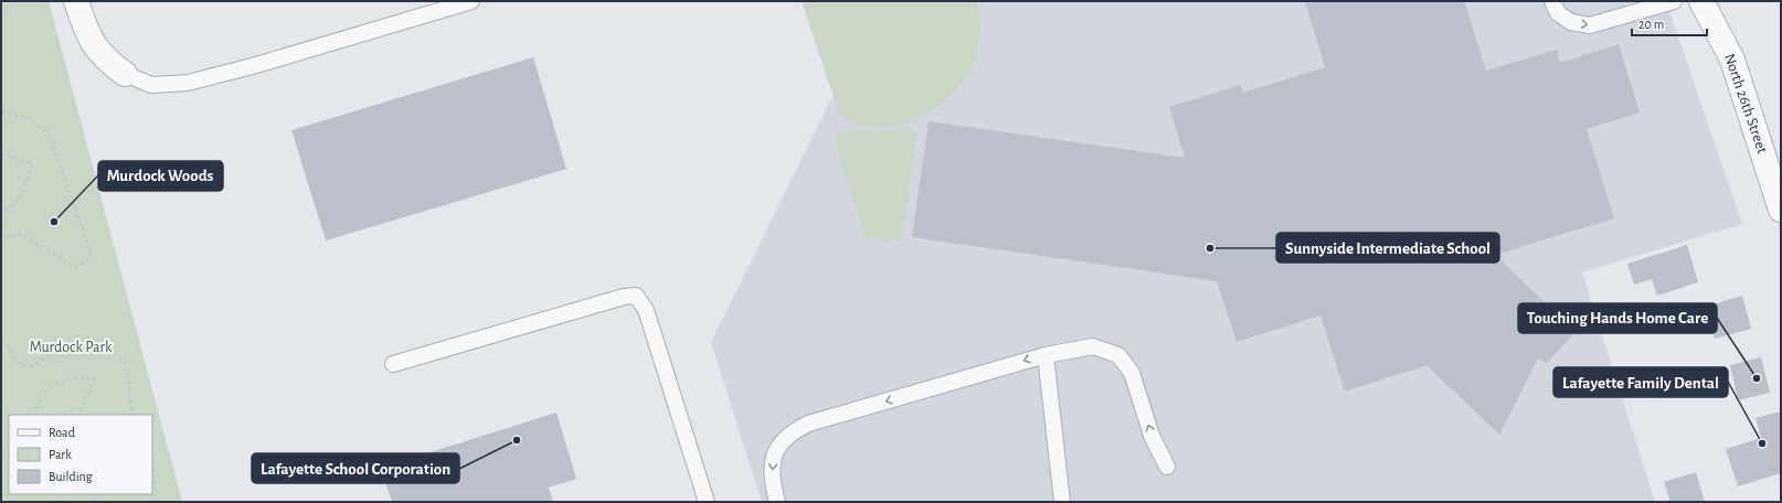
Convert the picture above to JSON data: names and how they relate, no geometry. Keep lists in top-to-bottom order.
{
  "streets": {
    "street": ["North 26th Street"]
  },
  "parks": ["Murdock Park"],
  "places": [
    "Murdock Woods",
    "Sunnyside Intermediate School",
    "Touching Hands Home Care",
    "Lafayette School Corporation",
    "Lafayette Family Dental"
  ],
  "legend": ["Road", "Park", "Building"],
  "scale_bar": "20 m"
}
